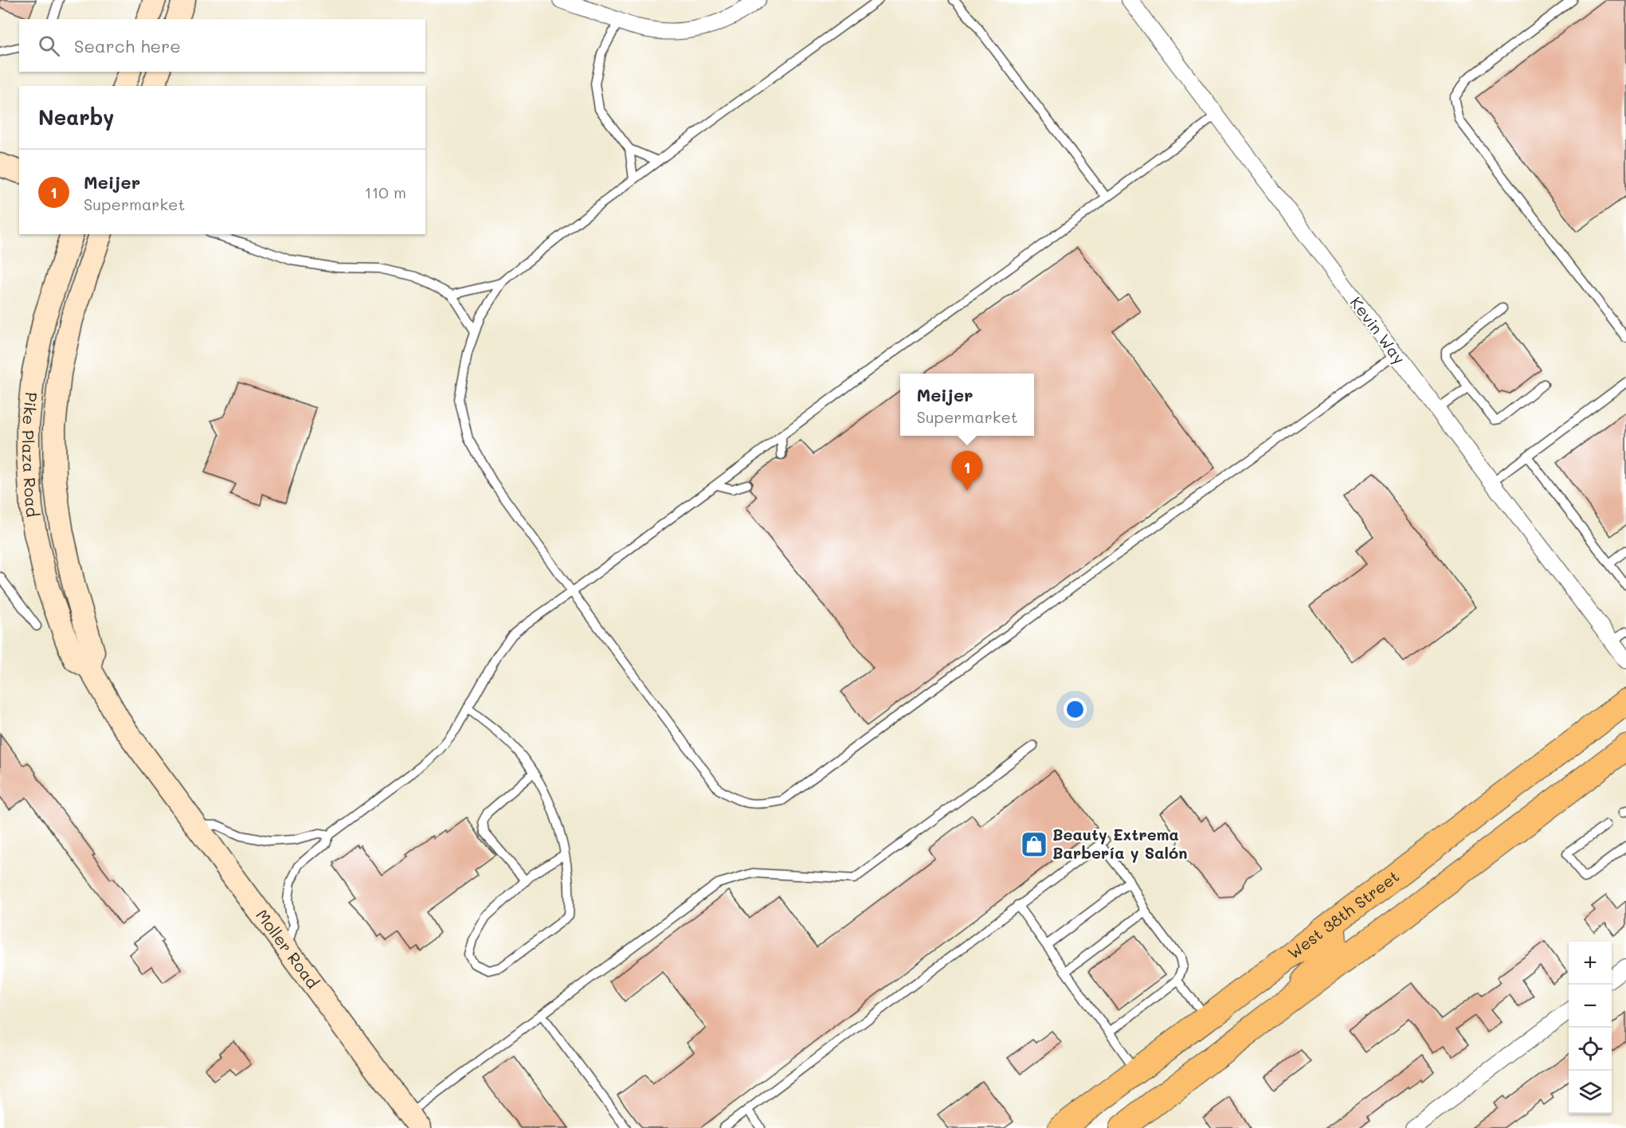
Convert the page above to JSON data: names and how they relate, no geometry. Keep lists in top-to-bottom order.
{
  "streets": {
    "main road": ["Pike Plaza Road", "West 38th Street", "Moller Road"],
    "street": ["Kevin Way"]
  },
  "crossings": [
    ["Pike Plaza Road", "Moller Road"]
  ],
  "places": {
    "shop": ["Beauty Extrema Barbería y Salón"]
  },
  "page": {
    "search": "Search here",
    "heading": "Nearby",
    "list": [
      {
        "mark": "1",
        "name": "Meijer",
        "note": "Supermarket",
        "value": "110 m"
      }
    ],
    "popup": ["Meijer", "Supermarket"],
    "pins": "1",
    "map_buttons": ["+", "−"]
  }
}
